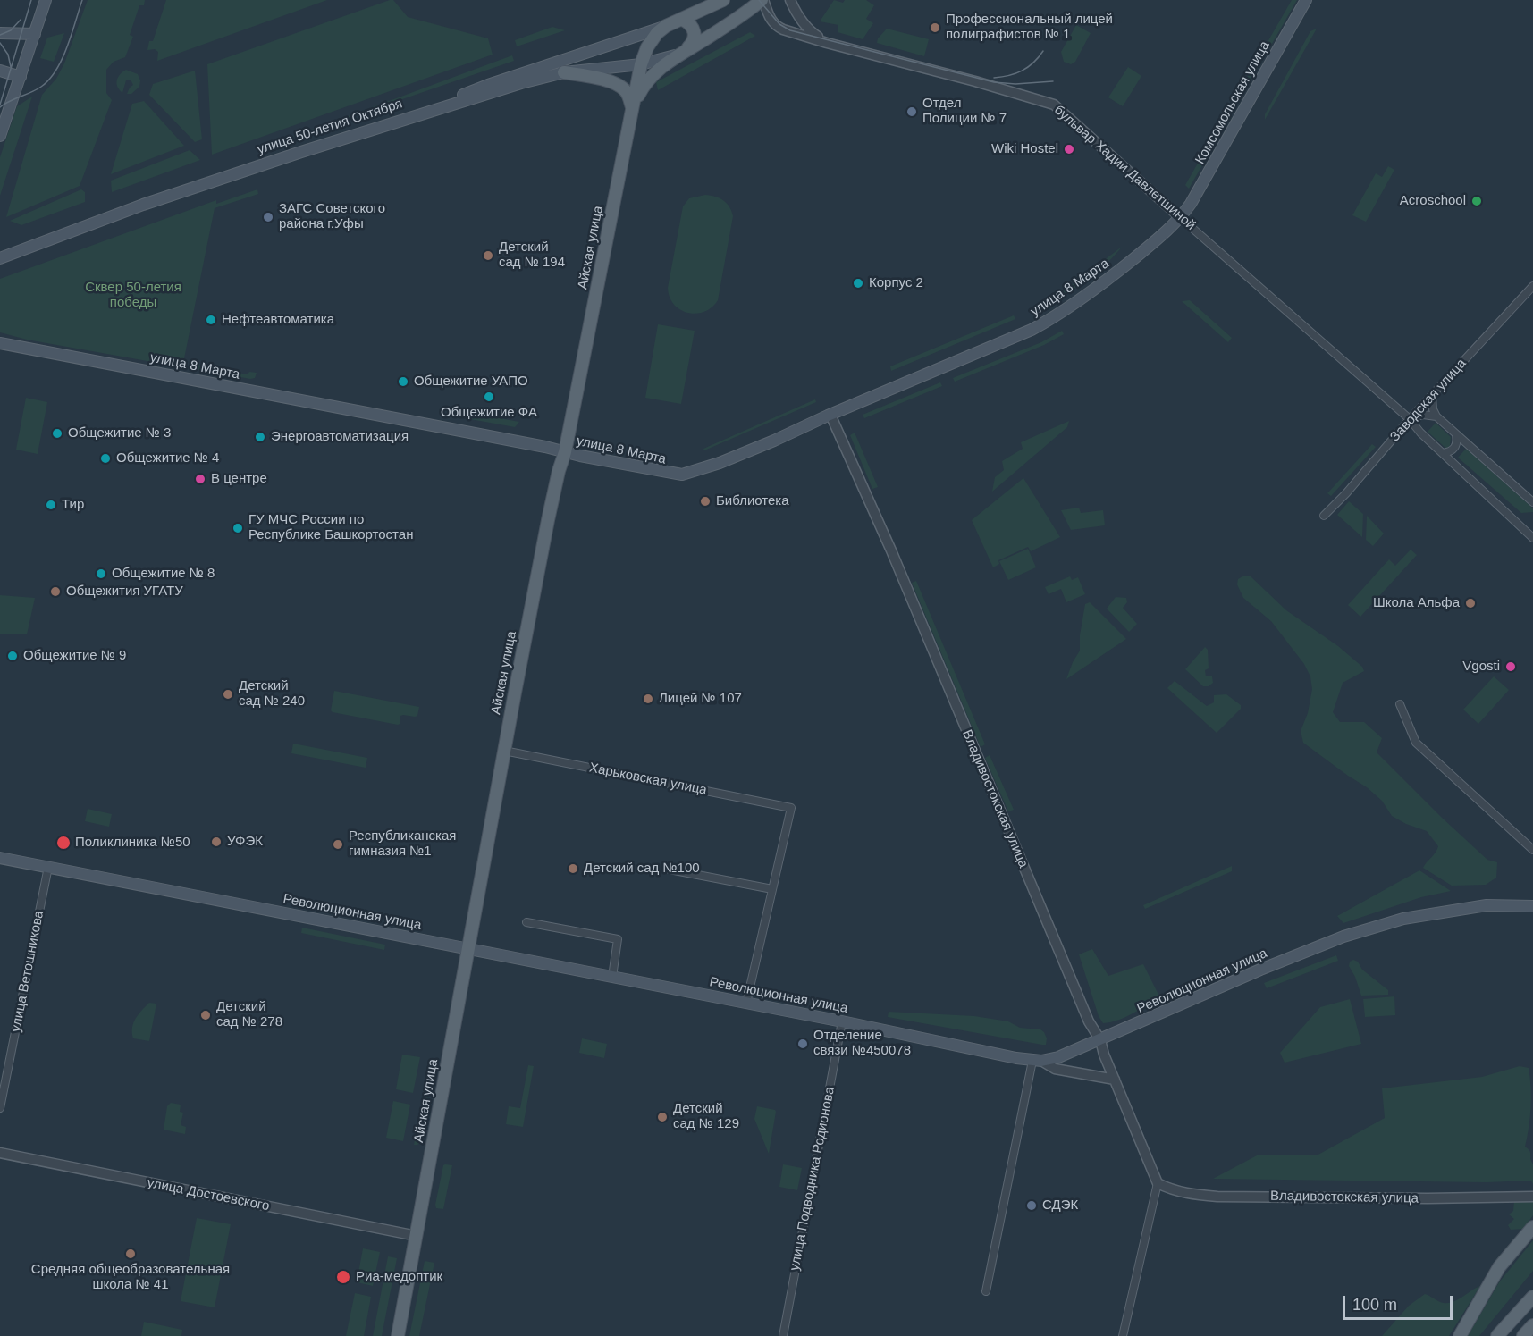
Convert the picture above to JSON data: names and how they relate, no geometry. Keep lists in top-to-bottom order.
{
  "streets": {
    "main road": [
      "Комсомольская улица",
      "улица 50-летия Октября",
      "Айская улица",
      "улица 8 Марта",
      "Революционная улица"
    ],
    "street": [
      "бульвар Хадии Давлетшиной",
      "Заводская улица",
      "Харьковская улица",
      "Владивостокская улица",
      "улица Ветошникова",
      "улица Подводника Родионова",
      "улица Достоевского"
    ]
  },
  "crossings": [
    ["Комсомольская улица", "бульвар Хадии Давлетшиной"],
    ["Комсомольская улица", "улица 8 Марта"],
    ["улица 50-летия Октября", "бульвар Хадии Давлетшиной"],
    ["улица 50-летия Октября", "Айская улица"],
    ["бульвар Хадии Давлетшиной", "улица 8 Марта"],
    ["бульвар Хадии Давлетшиной", "Заводская улица"],
    ["Айская улица", "улица 8 Марта"],
    ["Айская улица", "Харьковская улица"],
    ["Айская улица", "Революционная улица"],
    ["Айская улица", "улица Достоевского"],
    ["улица 8 Марта", "Владивостокская улица"],
    ["Владивостокская улица", "Революционная улица"],
    ["Революционная улица", "улица Ветошникова"],
    ["Революционная улица", "улица Подводника Родионова"]
  ],
  "parks": ["Сквер 50-летия победы"],
  "places": [
    "Профессиональный лицей полиграфистов № 1",
    "Отдел Полиции № 7",
    "Wiki Hostel",
    "Acroschool",
    "ЗАГС Советского района г.Уфы",
    "Детский сад № 194",
    "Корпус 2",
    "Нефтеавтоматика",
    "Общежитие УАПО",
    "Общежитие ФА",
    "Общежитие № 3",
    "Энергоавтоматизация",
    "Общежитие № 4",
    "В центре",
    "Библиотека",
    "Тир",
    "ГУ МЧС России по Республике Башкортостан",
    "Общежитие № 8",
    "Общежития УГАТУ",
    "Школа Альфа",
    "Общежитие № 9",
    "Vgosti",
    "Детский сад № 240",
    "Лицей № 107",
    "УФЭК",
    "Поликлиника №50",
    "Республиканская гимназия №1",
    "Детский сад №100",
    "Детский сад № 278",
    "Отделение связи №450078",
    "Детский сад № 129",
    "СДЭК",
    "Средняя общеобразовательная школа № 41",
    "Риа-медоптик"
  ],
  "scale_bar": "100 m"
}
